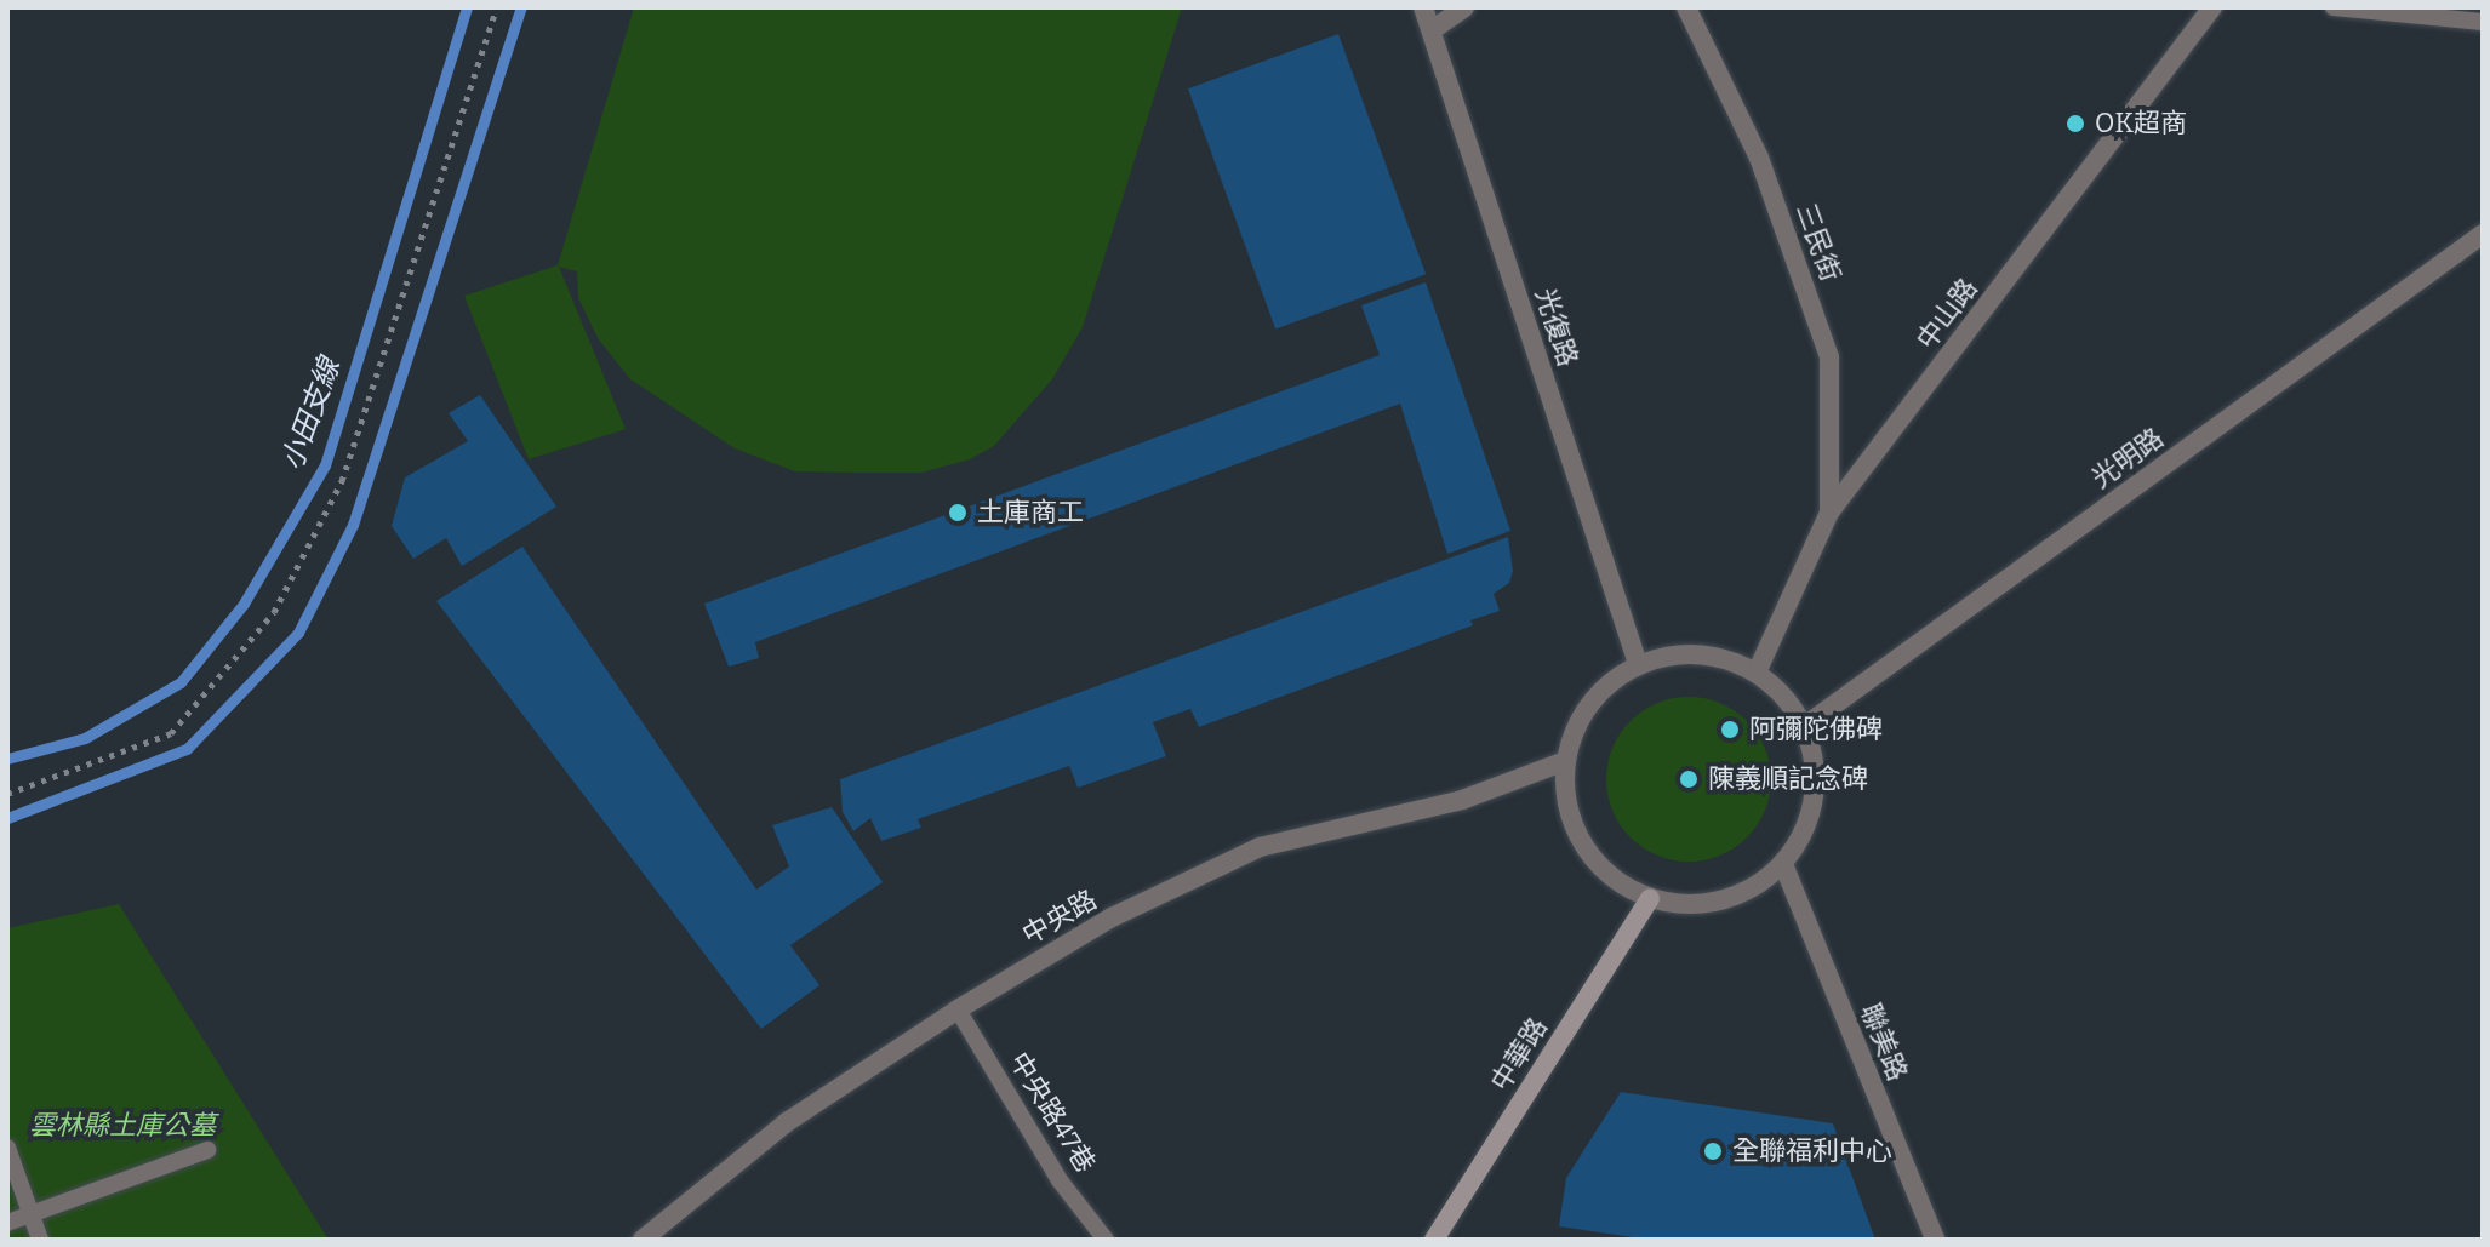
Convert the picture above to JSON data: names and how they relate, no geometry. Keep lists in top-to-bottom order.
{
  "streets": {
    "main road": ["中華路"],
    "street": [
      "三民街",
      "中山路",
      "光復路",
      "光明路",
      "中央路",
      "聯美路"
    ],
    "lane": ["中央路47巷"]
  },
  "crossings": [
    ["三民街", "中山路"],
    ["中山路", "光復路"],
    ["中山路", "光明路"],
    ["中山路", "中央路"],
    ["中山路", "聯美路"],
    ["中山路", "中華路"],
    ["光復路", "光明路"],
    ["光復路", "中央路"],
    ["光復路", "聯美路"],
    ["光復路", "中華路"],
    ["光明路", "中央路"],
    ["光明路", "聯美路"],
    ["光明路", "中華路"],
    ["中央路", "聯美路"],
    ["中央路", "中華路"],
    ["中央路", "中央路47巷"],
    ["聯美路", "中華路"]
  ],
  "water": ["小田支線"],
  "parks": ["雲林縣土庫公墓"],
  "places": [
    "OK超商",
    "土庫商工",
    "阿彌陀佛碑",
    "陳義順記念碑",
    "全聯福利中心"
  ]
}
